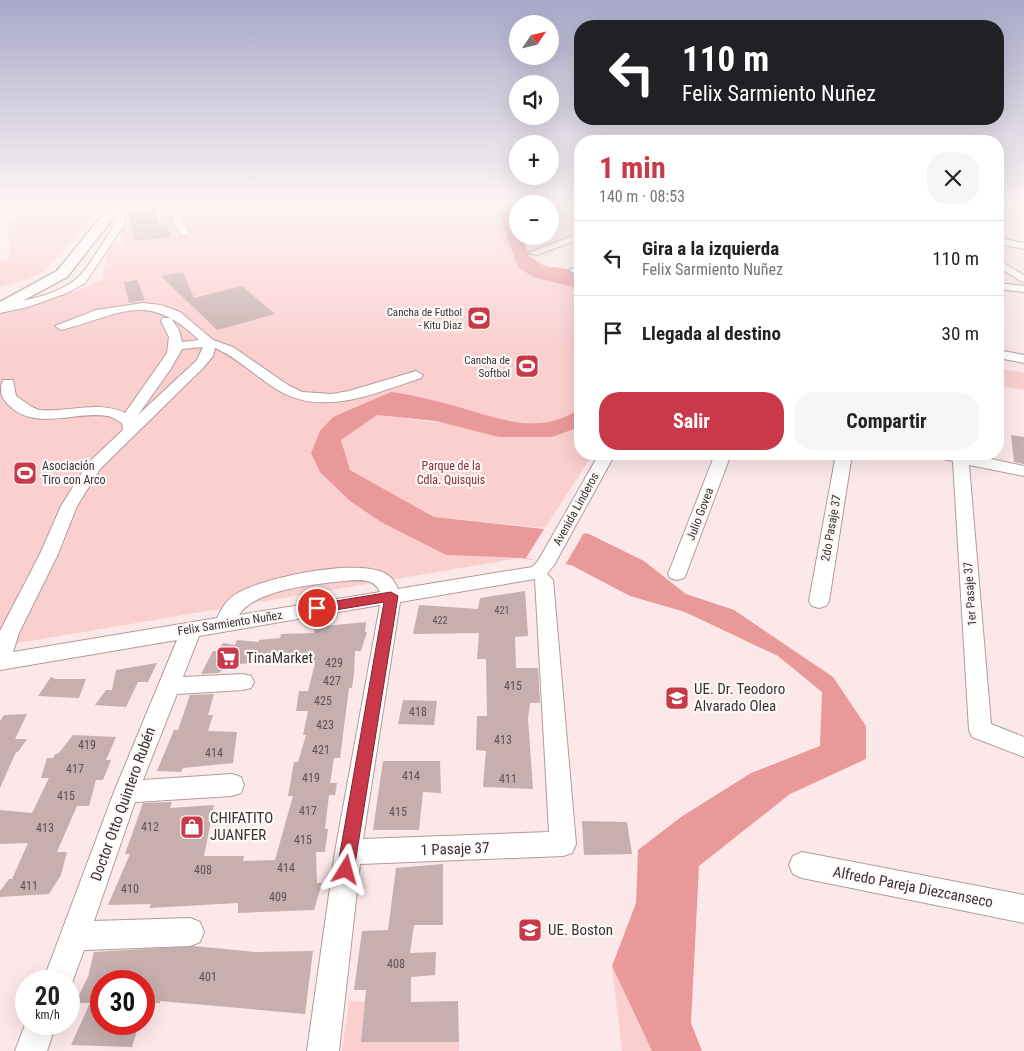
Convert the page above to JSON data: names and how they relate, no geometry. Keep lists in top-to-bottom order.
{
  "streets": {
    "street": [
      "Avenida Linderos",
      "Julio Govea",
      "2do Pasaje 37",
      "1er Pasaje 37",
      "Felix Sarmiento Nuñez",
      "Doctor Otto Quintero Rubén",
      "1 Pasaje 37",
      "Alfredo Pareja Diezcanseco"
    ]
  },
  "crossings": [
    ["Avenida Linderos", "Felix Sarmiento Nuñez"],
    ["Avenida Linderos", "1 Pasaje 37"],
    ["Felix Sarmiento Nuñez", "Doctor Otto Quintero Rubén"],
    ["Felix Sarmiento Nuñez", "1 Pasaje 37"]
  ],
  "parks": ["Parque de la Cdla. Quisquis"],
  "places": {
    "sports": ["Cancha de Futbol - Kitu Diaz", "Cancha de Softbol", "Asociación Tiro con Arco"],
    "supermarket": ["TinaMarket"],
    "school or university": ["UE. Dr. Teodoro Alvarado Olea", "UE. Boston"],
    "shop": ["CHIFATITO JUANFER"]
  },
  "house_numbers": [
    "421",
    "422",
    "429",
    "427",
    "415",
    "425",
    "418",
    "423",
    "413",
    "419",
    "421",
    "414",
    "417",
    "414",
    "419",
    "411",
    "415",
    "417",
    "415",
    "412",
    "413",
    "415",
    "414",
    "408",
    "411",
    "410",
    "409",
    "408",
    "401"
  ],
  "north": "top right",
  "page": {
    "map_buttons": ["+", "−"],
    "turn": ["110 m", "Felix Sarmiento Nuñez"],
    "heading": ["1 min", "140 m · 08:53"],
    "list": [
      {
        "name": "Gira a la izquierda",
        "note": "Felix Sarmiento Nuñez",
        "value": "110 m"
      },
      {
        "name": "Llegada al destino",
        "value": "30 m"
      }
    ],
    "buttons": ["Salir", "Compartir"],
    "speed": "20 km/h",
    "limit": "30"
  }
}
